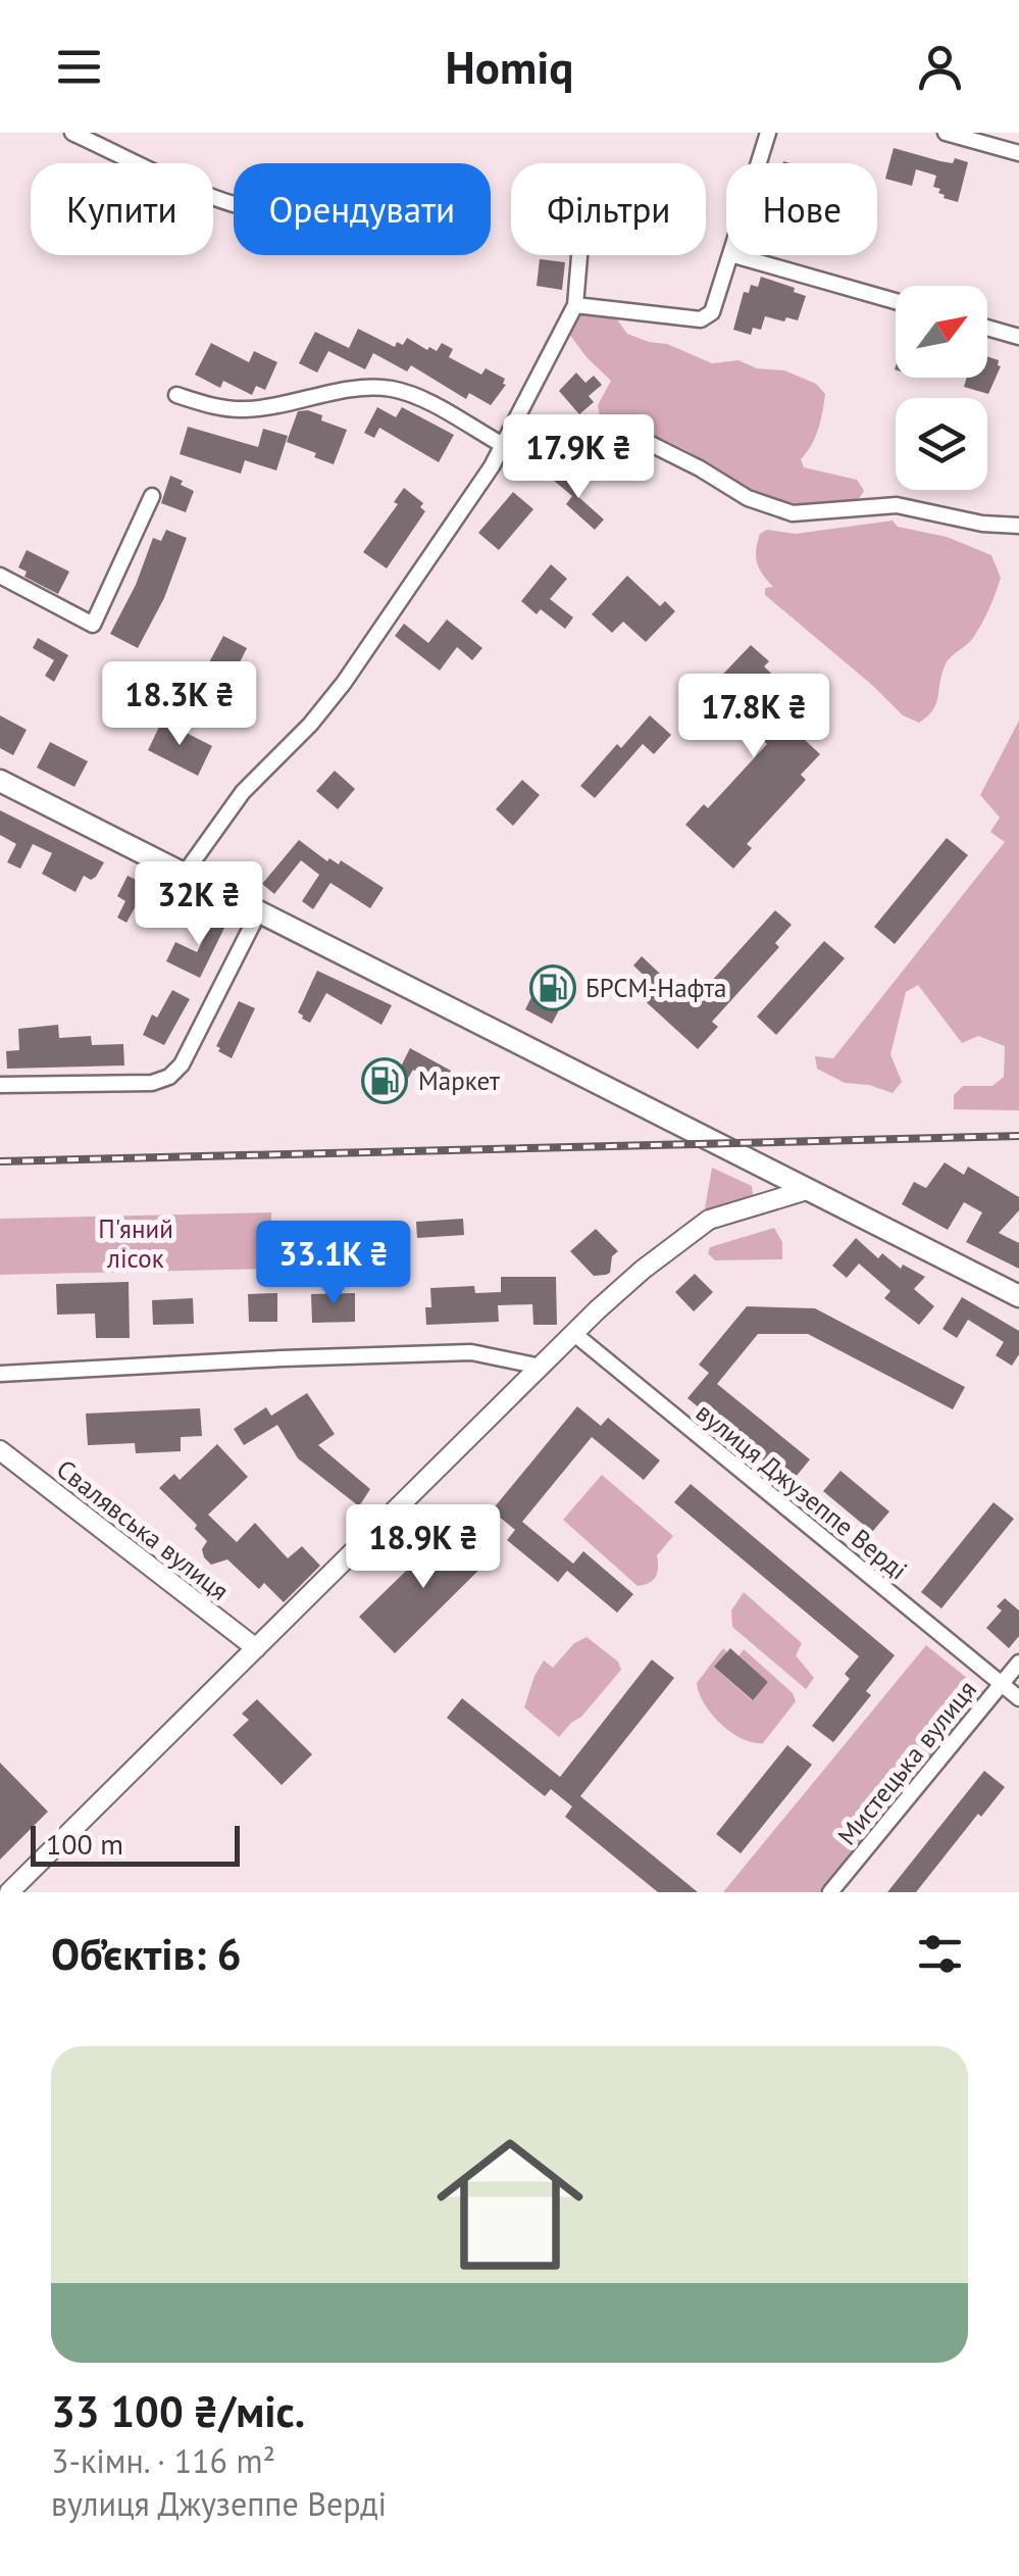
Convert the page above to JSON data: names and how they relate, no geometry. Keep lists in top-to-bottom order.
{
  "streets": {
    "street": ["вулиця Джузеппе Верді", "Свалявська вулиця", "Мистецька вулиця"]
  },
  "crossings": [
    ["вулиця Джузеппе Верді", "Мистецька вулиця"]
  ],
  "parks": ["П'яний лісок"],
  "places": {
    "fuel station": ["БРСМ-Нафта", "Маркет"]
  },
  "scale_bar": "100 m",
  "north": "top right",
  "page": {
    "header": "Homiq",
    "chip": [
      "Купити",
      "Орендувати",
      "Фільтри",
      "Нове"
    ],
    "price": [
      "17.9K ₴",
      "18.3K ₴",
      "17.8K ₴",
      "32K ₴",
      "33.1K ₴",
      "18.9K ₴"
    ],
    "scale": "100 m",
    "heading": "Об’єктів: 6",
    "list": [
      {
        "name": "33 100 ₴/міс.",
        "note": "3-кімн. · 116 m² · вулиця Джузеппе Верді"
      }
    ]
  }
}
